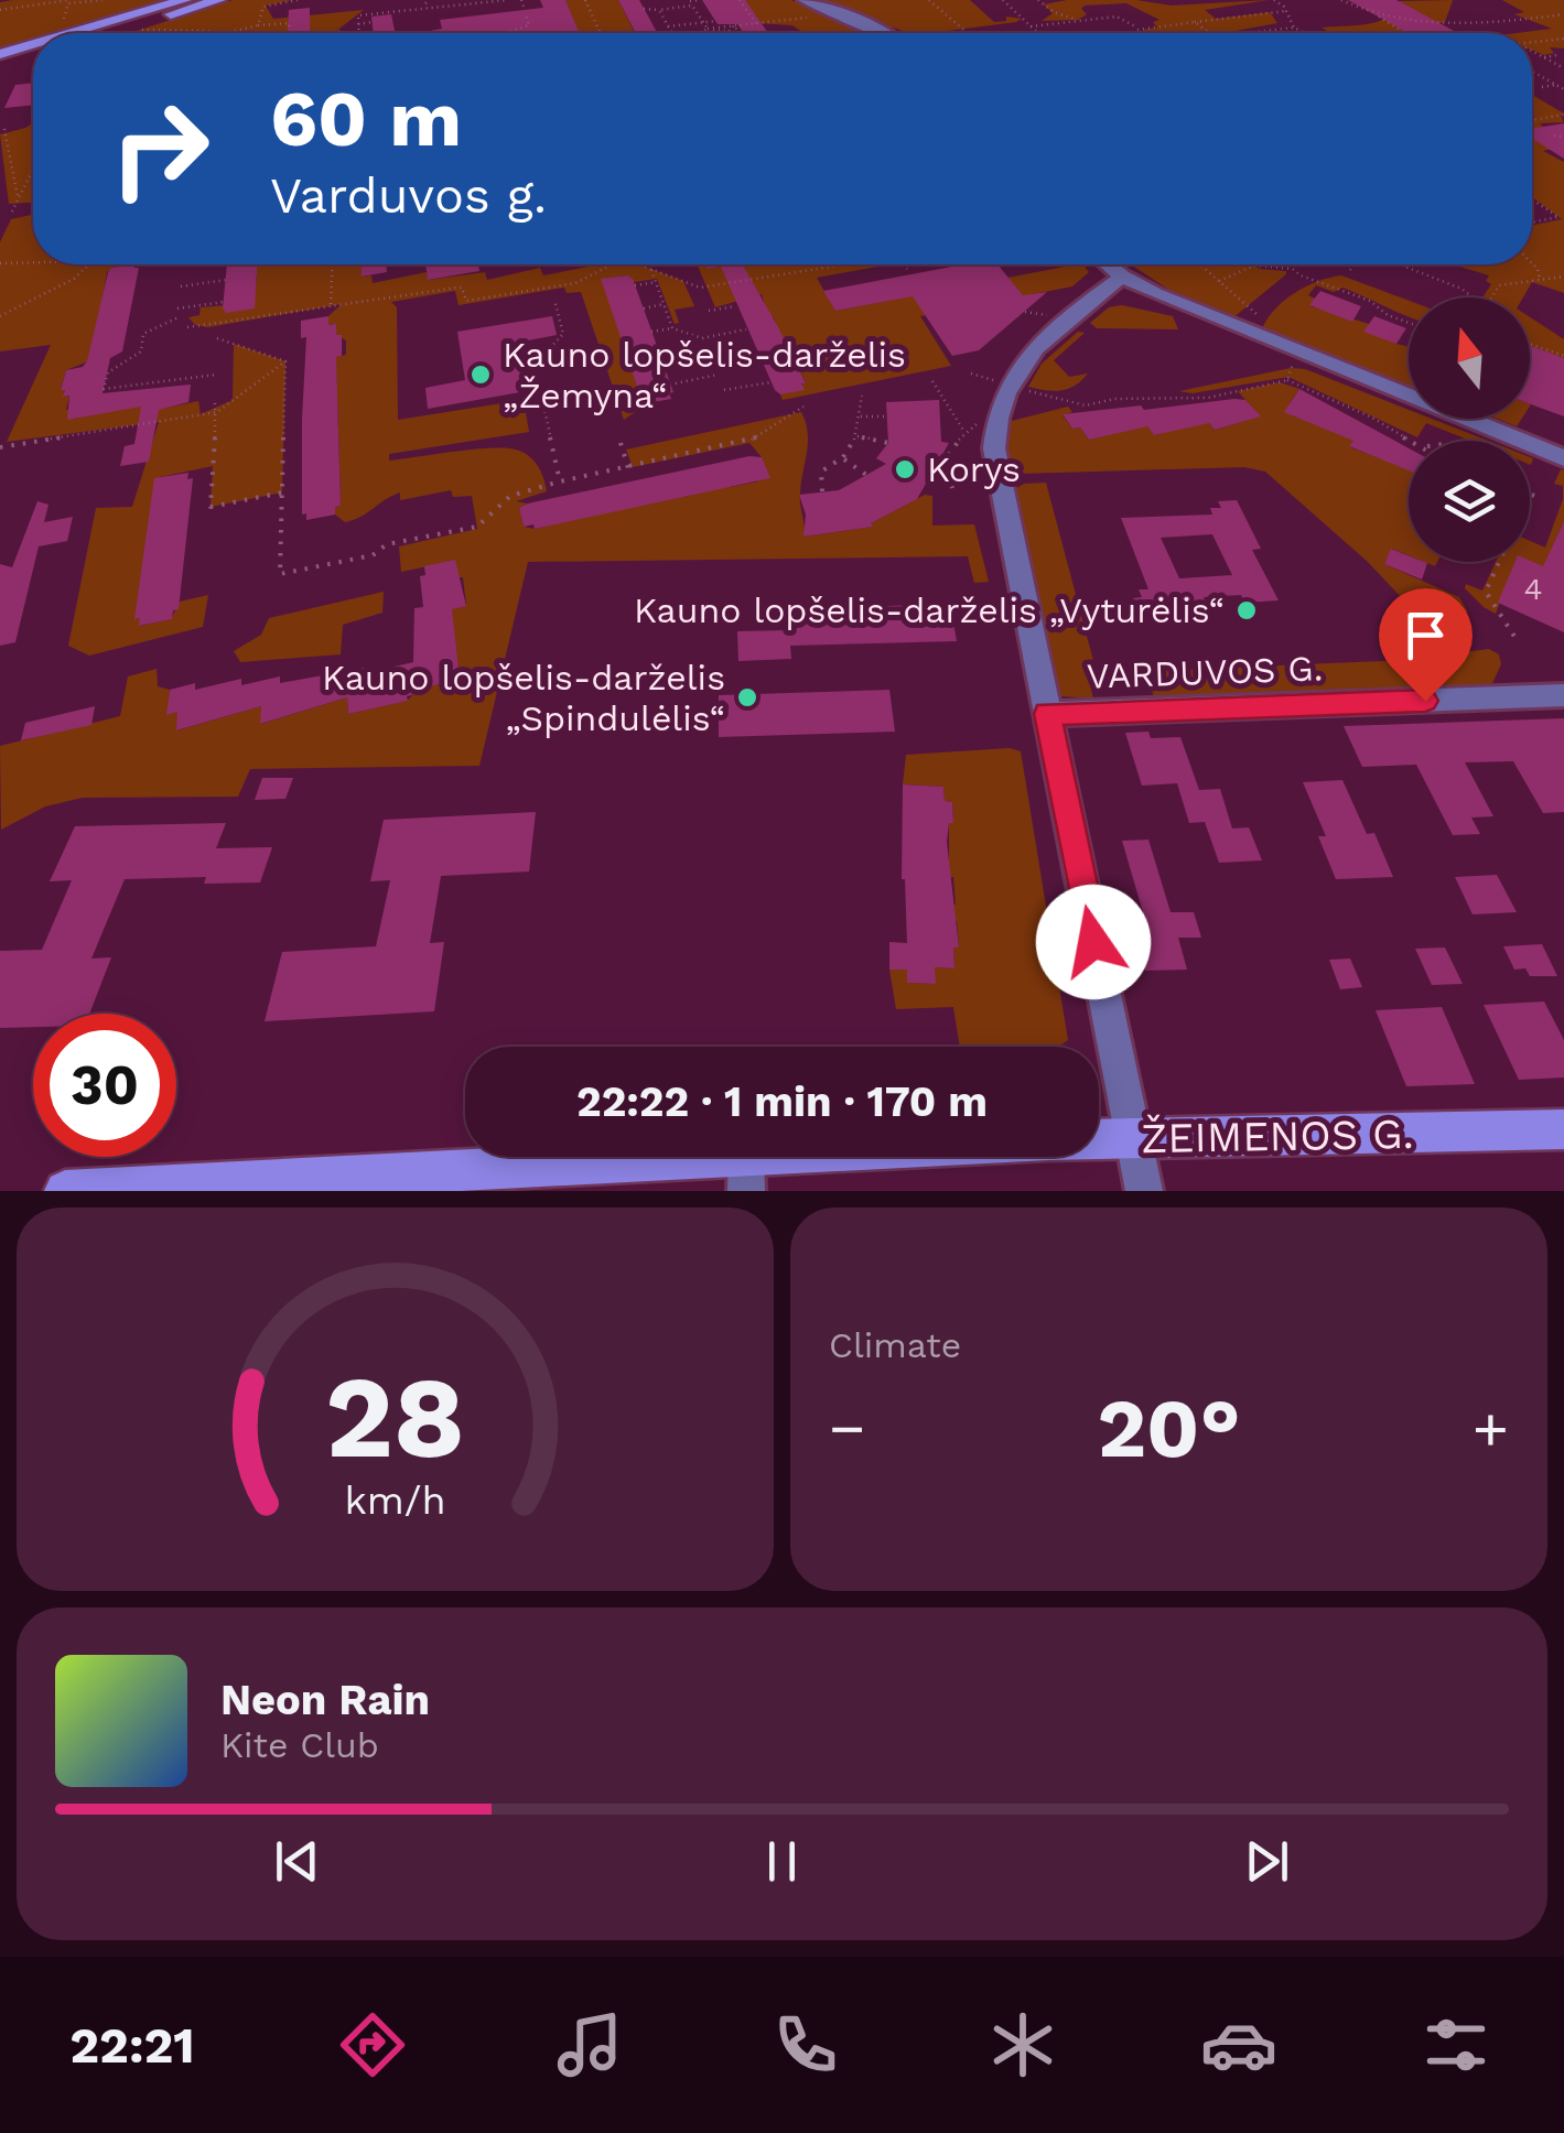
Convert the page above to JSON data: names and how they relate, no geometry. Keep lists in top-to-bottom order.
{
  "streets": {
    "main road": ["ŽEIMENOS G."],
    "street": ["VARDUVOS G."]
  },
  "places": [
    "Kauno lopšelis-darželis „Žemyna“",
    "Korys",
    "Kauno lopšelis-darželis „Vyturėlis“",
    "Kauno lopšelis-darželis „Spindulėlis“"
  ],
  "house_numbers": ["4"],
  "north": "top",
  "page": {
    "turn": ["60 m", "Varduvos g."],
    "limit": "30",
    "trip": "22:22 · 1 min · 170 m",
    "tile": "Climate",
    "heat": ["−", "20°", "+"],
    "song": ["Neon Rain", "Kite Club"],
    "tabs": "22:21",
    "gauge": ["28", "km/h"]
  }
}
